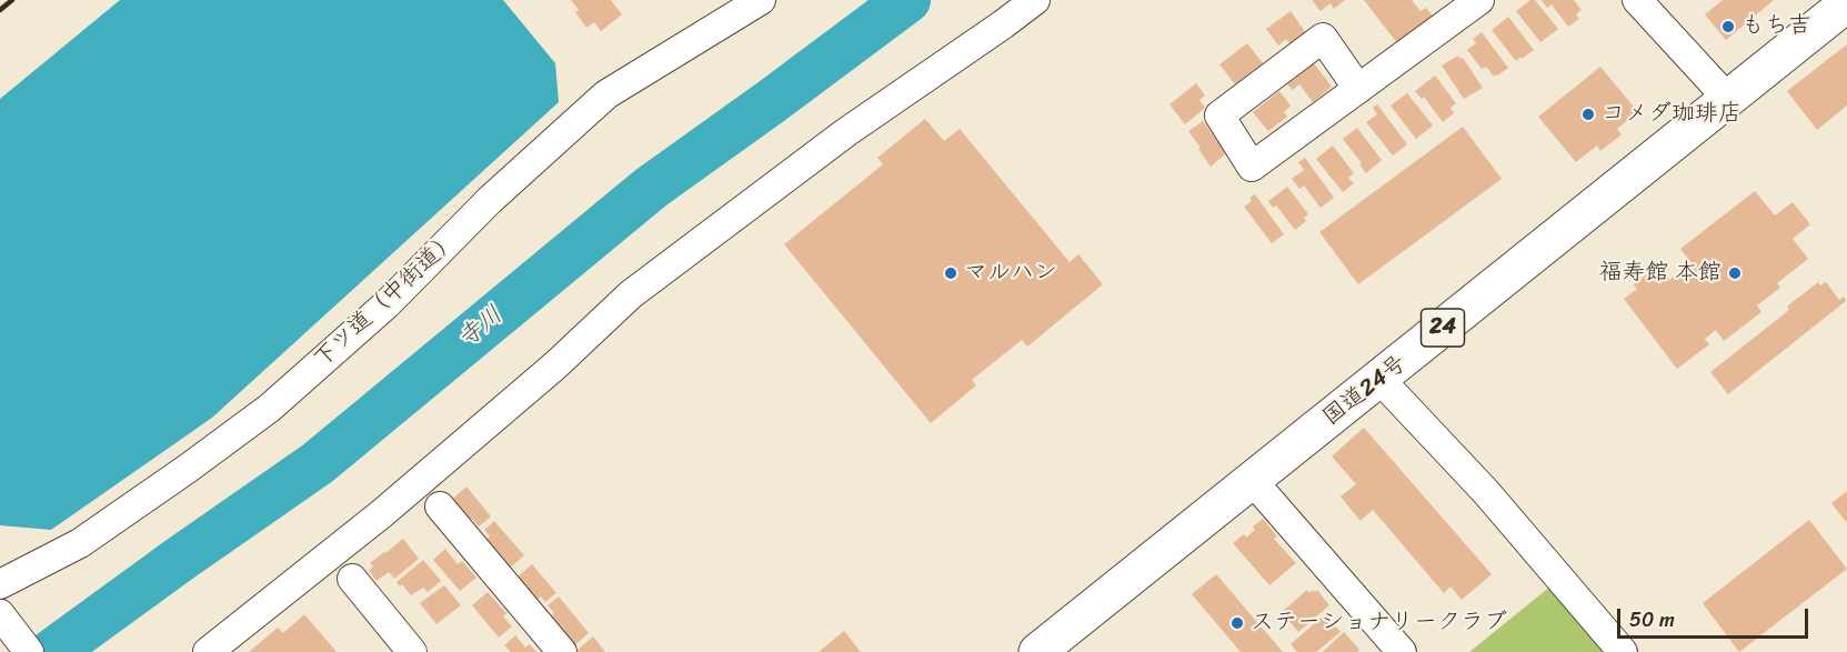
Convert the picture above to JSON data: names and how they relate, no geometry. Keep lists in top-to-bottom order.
{
  "streets": {
    "highway": ["24", "国道24号"],
    "street": ["下ツ道（中街道）"]
  },
  "water": ["寺川"],
  "places": [
    "もち吉",
    "コメダ珈琲店",
    "マルハン",
    "福寿館 本館",
    "ステーショナリークラブ"
  ],
  "scale_bar": "50 m"
}
